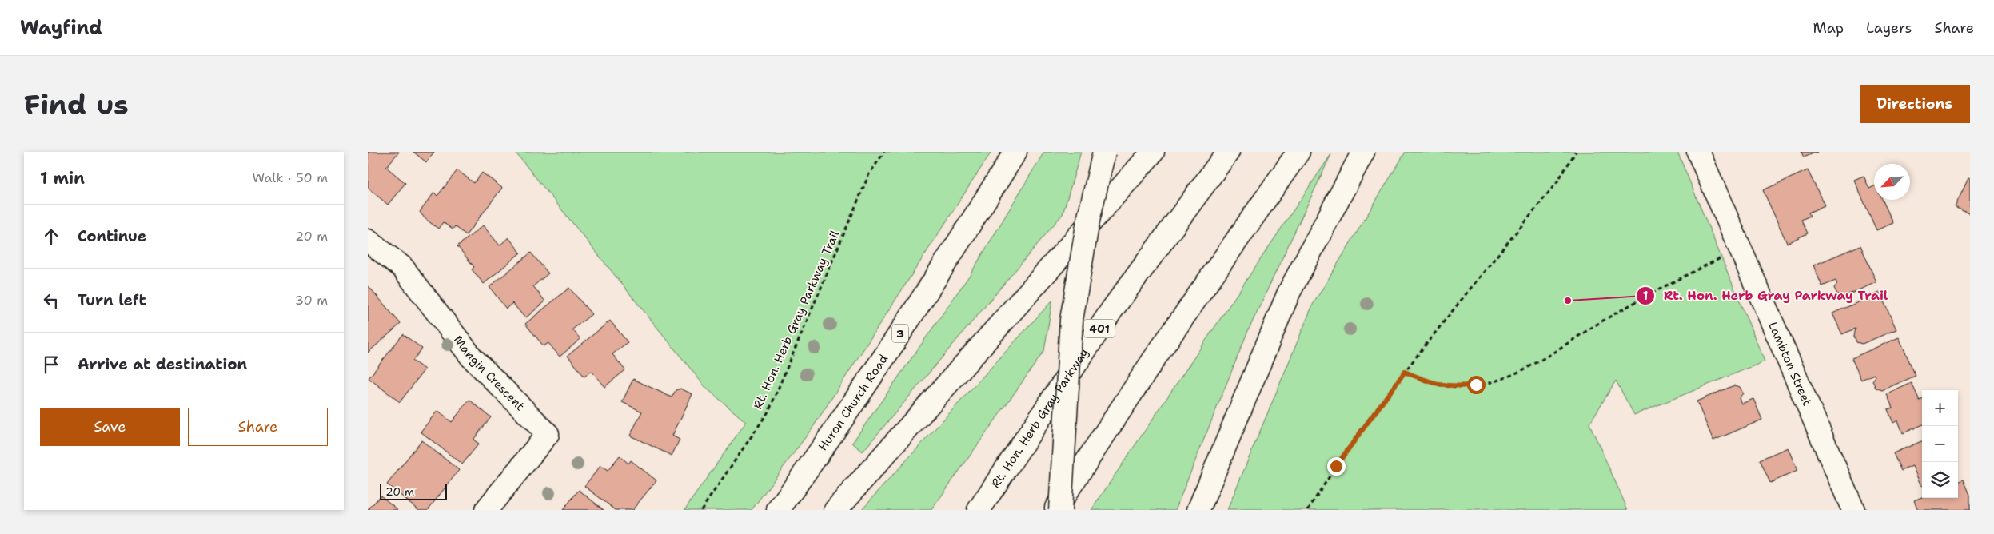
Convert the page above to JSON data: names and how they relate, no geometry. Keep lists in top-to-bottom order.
{
  "streets": {
    "main road": [
      "401",
      "3",
      "Lambton Street",
      "Mangin Crescent",
      "Huron Church Road",
      "Rt. Hon. Herb Gray Parkway"
    ],
    "path": ["Rt. Hon. Herb Gray Parkway Trail"]
  },
  "places": ["Rt. Hon. Herb Gray Parkway Trail"],
  "scale_bar": "20 m",
  "north": "bottom left",
  "page": {
    "header": "Wayfind",
    "nav": ["Map", "Layers", "Share"],
    "buttons": [
      "Directions",
      ["Save", "Share"]
    ],
    "title": "Find us",
    "heading": ["1 min", "Walk · 50 m"],
    "list": [
      ["Continue", "20 m"],
      ["Turn left", "30 m"],
      "Arrive at destination"
    ],
    "map_buttons": ["+", "−"],
    "scale": "20 m"
  }
}
